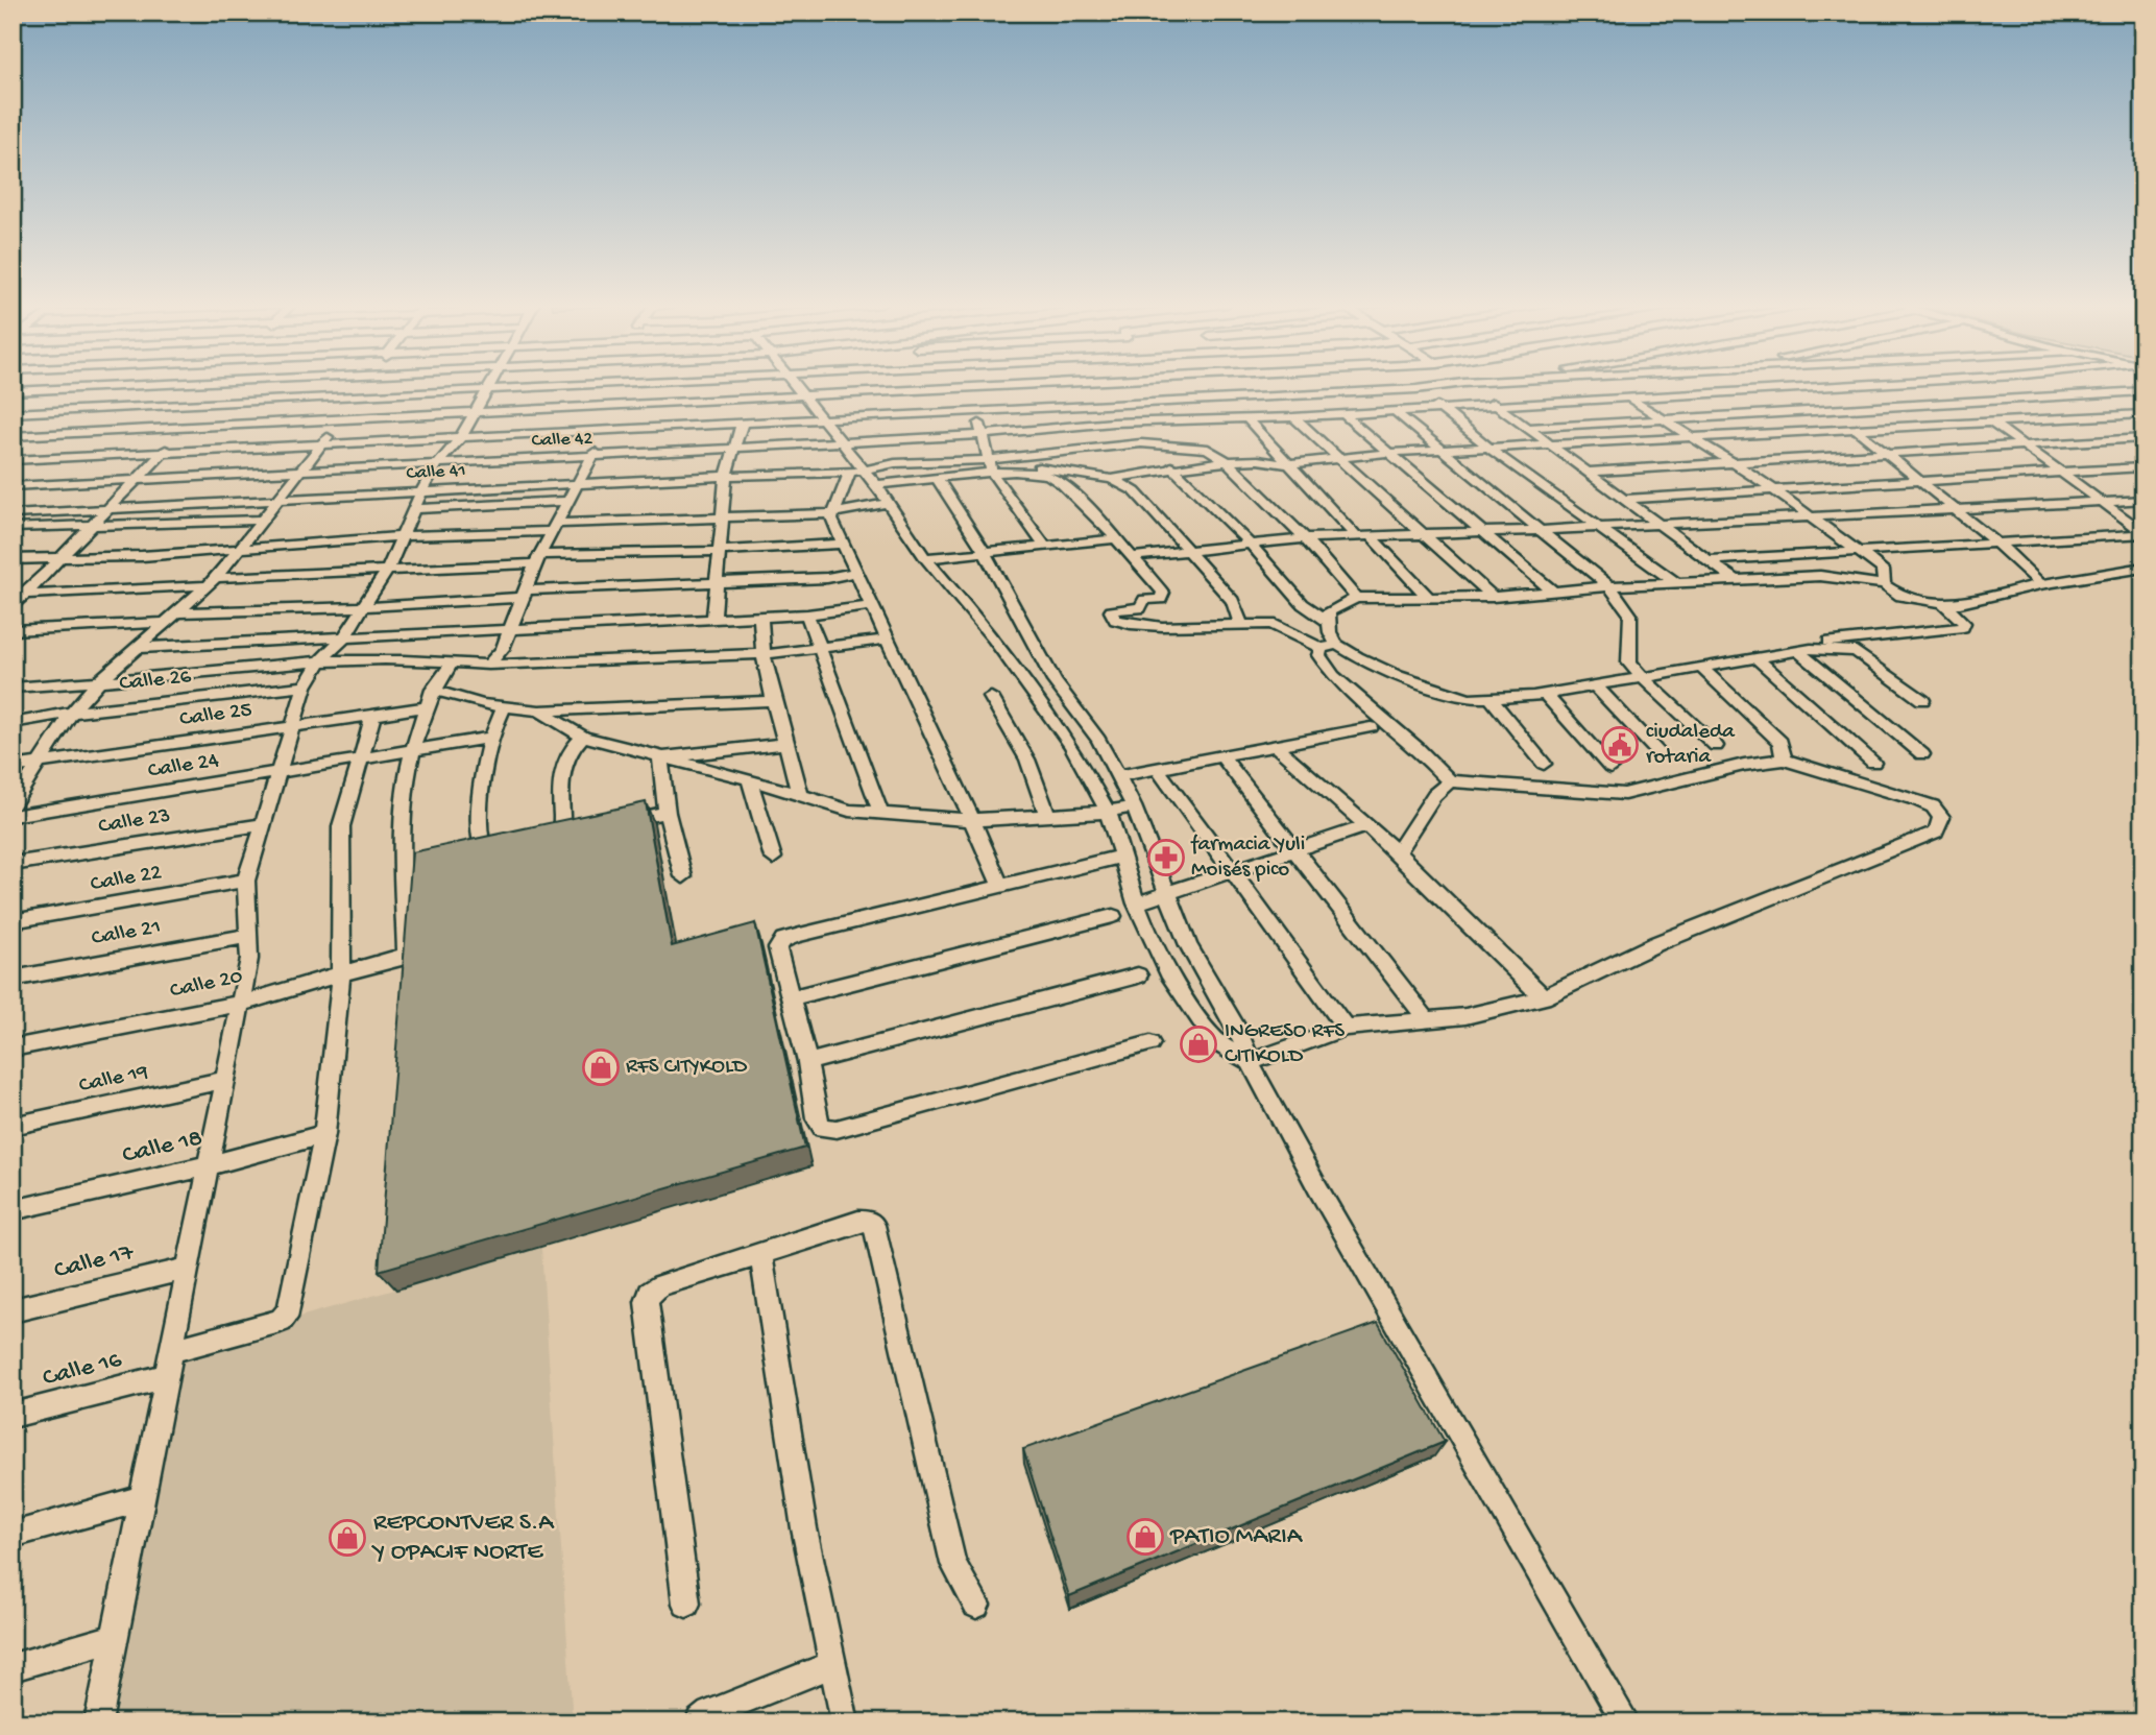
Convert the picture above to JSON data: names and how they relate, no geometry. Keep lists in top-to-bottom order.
{
  "streets": {
    "street": [
      "Calle 42",
      "Calle 41",
      "Calle 26",
      "Calle 25",
      "Calle 24",
      "Calle 23",
      "Calle 22",
      "Calle 21",
      "Calle 20",
      "Calle 19",
      "Calle 18",
      "Calle 17",
      "Calle 16"
    ]
  },
  "crossings": [
    ["Calle 24", "Calle 20"]
  ],
  "places": {
    "public building": ["ciudaleda rotaria"],
    "pharmacy": ["farmacia Yuli Moisés pico"],
    "shop": [
      "INGRESO RFS CITIKOLD",
      "RFS CITYKOLD",
      "PATIO MARIA",
      "REPCONTVER S.A Y OPACIF NORTE"
    ]
  }
}
